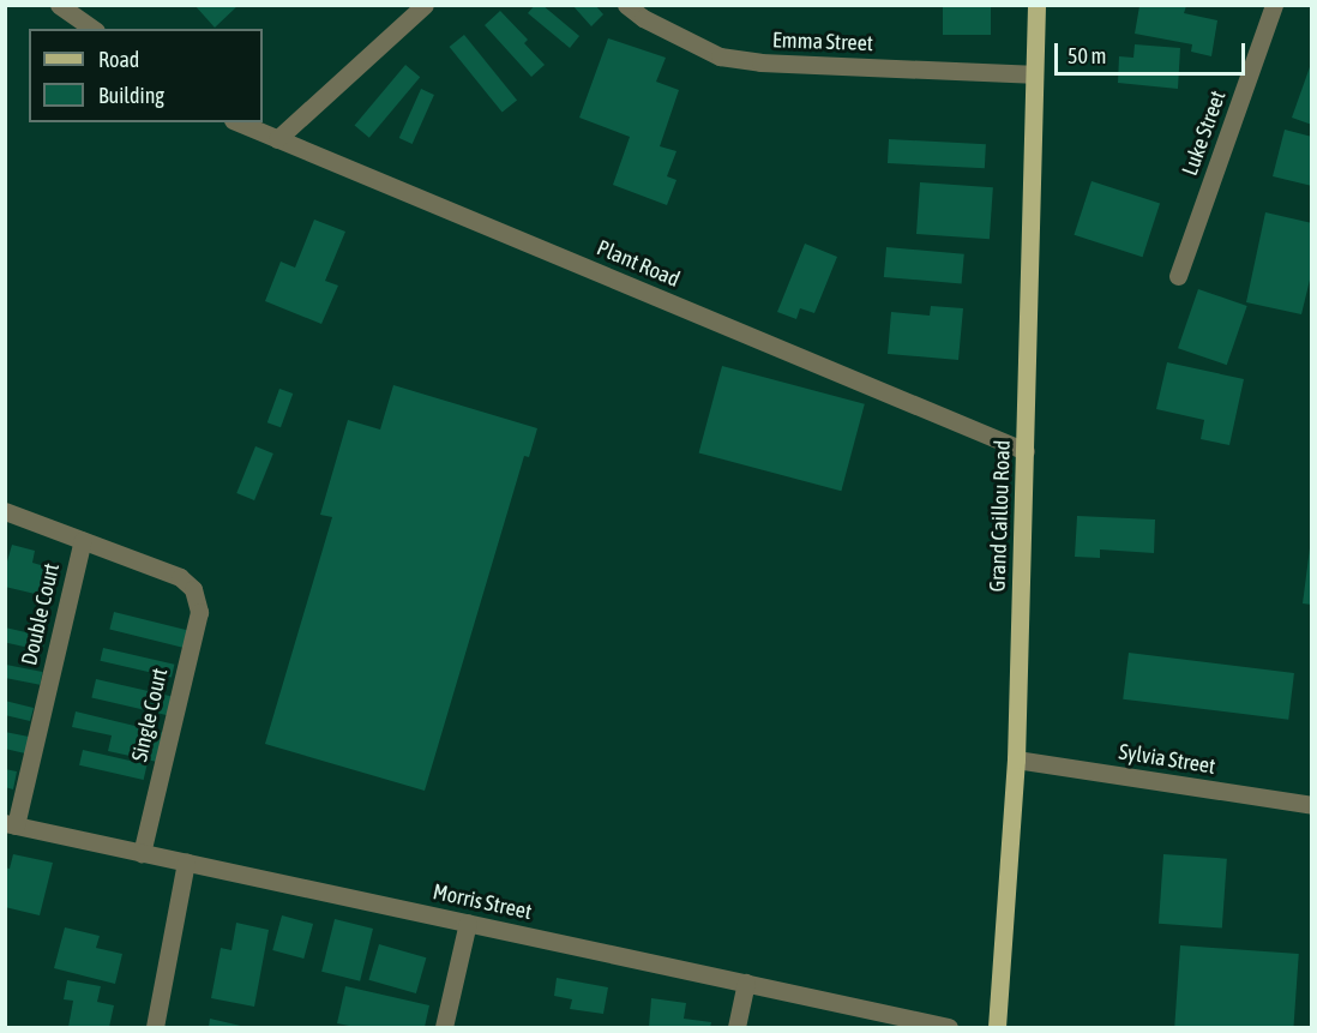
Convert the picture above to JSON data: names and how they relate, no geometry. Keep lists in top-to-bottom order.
{
  "streets": {
    "main road": ["Grand Caillou Road"],
    "street": [
      "Emma Street",
      "Luke Street",
      "Plant Road",
      "Double Court",
      "Single Court",
      "Sylvia Street",
      "Morris Street"
    ]
  },
  "crossings": [
    ["Emma Street", "Grand Caillou Road"],
    ["Plant Road", "Grand Caillou Road"],
    ["Grand Caillou Road", "Sylvia Street"],
    ["Double Court", "Single Court"],
    ["Double Court", "Morris Street"],
    ["Single Court", "Morris Street"]
  ],
  "legend": ["Road", "Building"],
  "scale_bar": "50 m"
}
